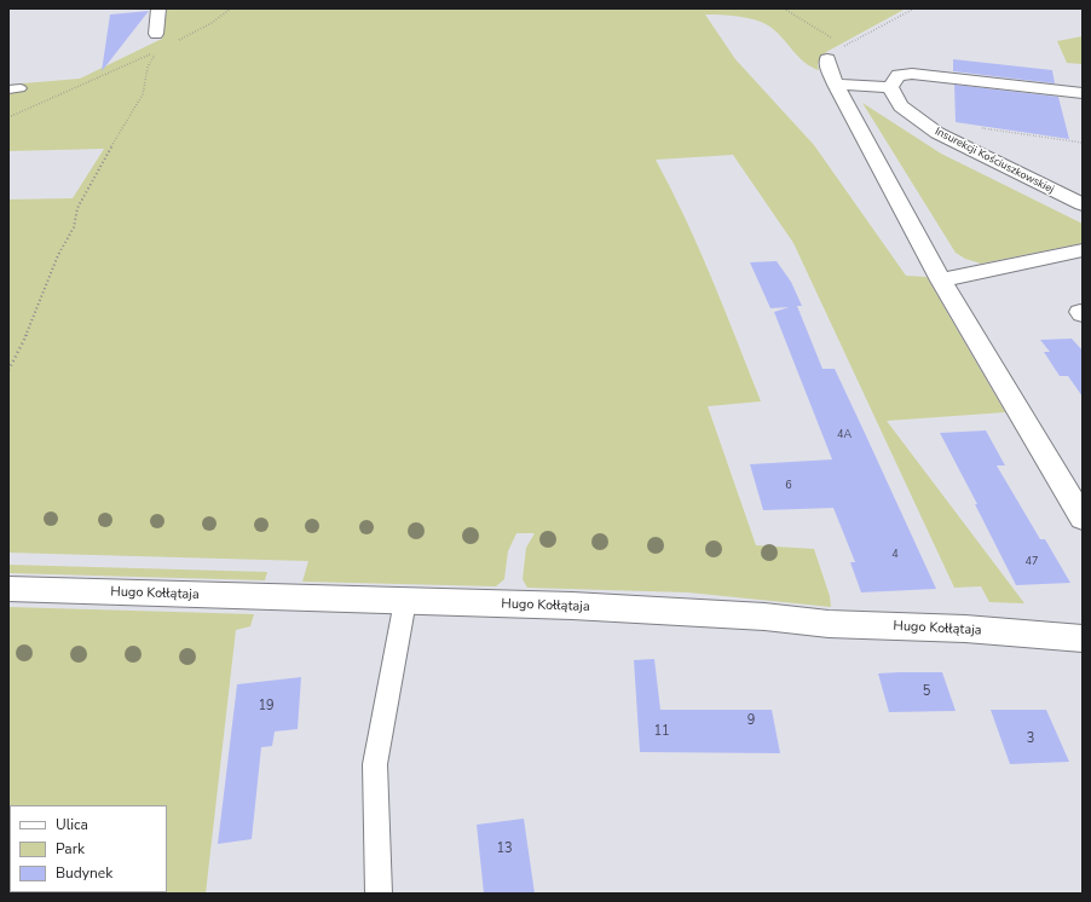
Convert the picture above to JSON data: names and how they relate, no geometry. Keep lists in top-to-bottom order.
{
  "streets": {
    "street": ["Insurekcji Kościuszkowskiej", "Hugo Kołłątaja"]
  },
  "house_numbers": [
    "4A",
    "6",
    "4",
    "47",
    "5",
    "19",
    "9",
    "11",
    "3",
    "13"
  ],
  "legend": ["Ulica", "Park", "Budynek"]
}
